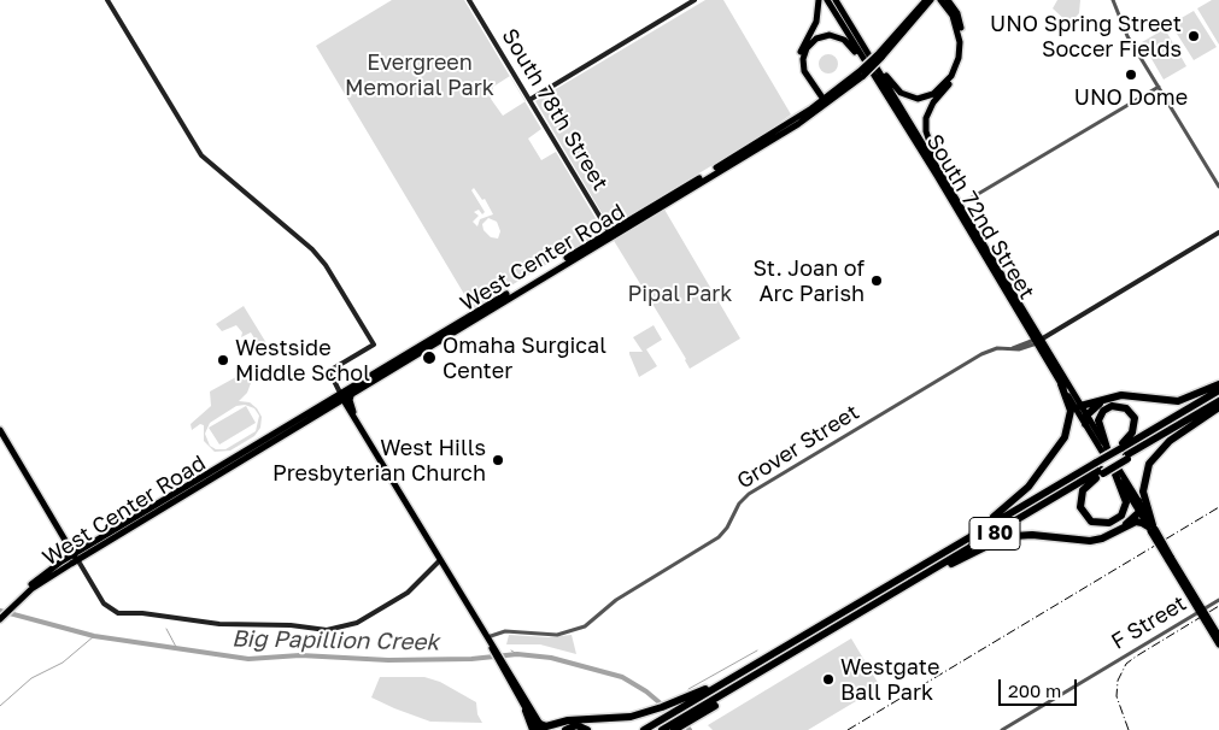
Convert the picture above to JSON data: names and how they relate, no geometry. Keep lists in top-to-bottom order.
{
  "streets": {
    "highway": ["I 80"],
    "main road": [
      "South 78th Street",
      "South 72nd Street",
      "West Center Road",
      "Grover Street"
    ],
    "street": ["F Street"]
  },
  "crossings": [
    ["South 78th Street", "West Center Road"],
    ["South 72nd Street", "Grover Street"]
  ],
  "water": ["Big Papillion Creek"],
  "parks": ["Evergreen Memorial Park", "Pipal Park"],
  "places": [
    "UNO Spring Street Soccer Fields",
    "UNO Dome",
    "St. Joan of Arc Parish",
    "Omaha Surgical Center",
    "Westside Middle Schol",
    "West Hills Presbyterian Church",
    "Westgate Ball Park"
  ],
  "scale_bar": "200 m"
}
